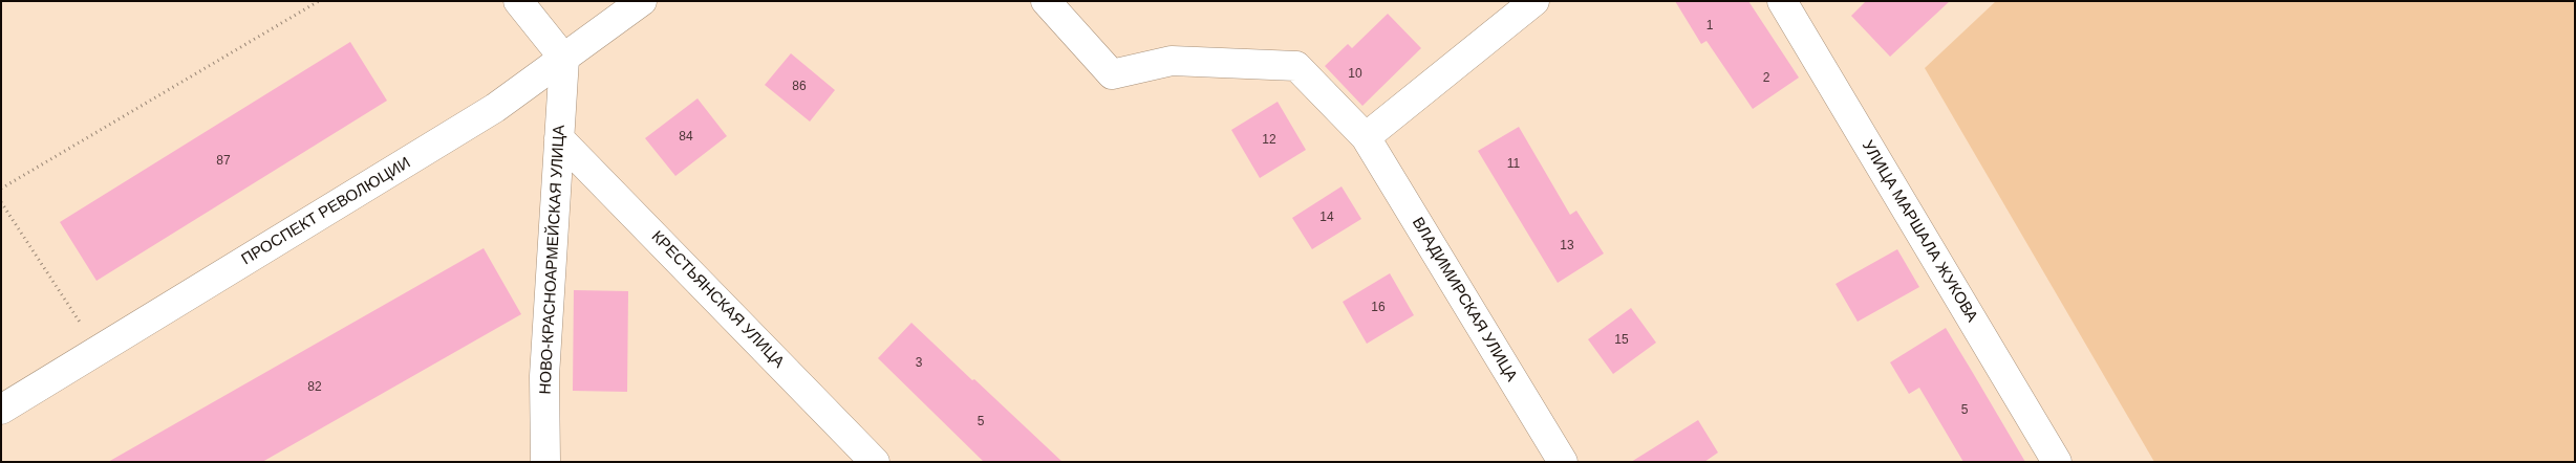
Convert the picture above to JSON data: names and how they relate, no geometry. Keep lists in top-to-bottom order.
{
  "streets": {
    "street": [
      "ПРОСПЕКТ РЕВОЛЮЦИИ",
      "УЛИЦА МАРШАЛА ЖУКОВА",
      "НОВО-КРАСНОАРМЕЙСКАЯ УЛИЦА",
      "КРЕСТЬЯНСКАЯ УЛИЦА",
      "ВЛАДИМИРСКАЯ УЛИЦА"
    ]
  },
  "crossings": [
    ["ПРОСПЕКТ РЕВОЛЮЦИИ", "НОВО-КРАСНОАРМЕЙСКАЯ УЛИЦА"],
    ["НОВО-КРАСНОАРМЕЙСКАЯ УЛИЦА", "КРЕСТЬЯНСКАЯ УЛИЦА"]
  ],
  "house_numbers": [
    "1",
    "10",
    "2",
    "86",
    "84",
    "12",
    "87",
    "11",
    "14",
    "13",
    "16",
    "15",
    "3",
    "82",
    "5",
    "5"
  ]
}
